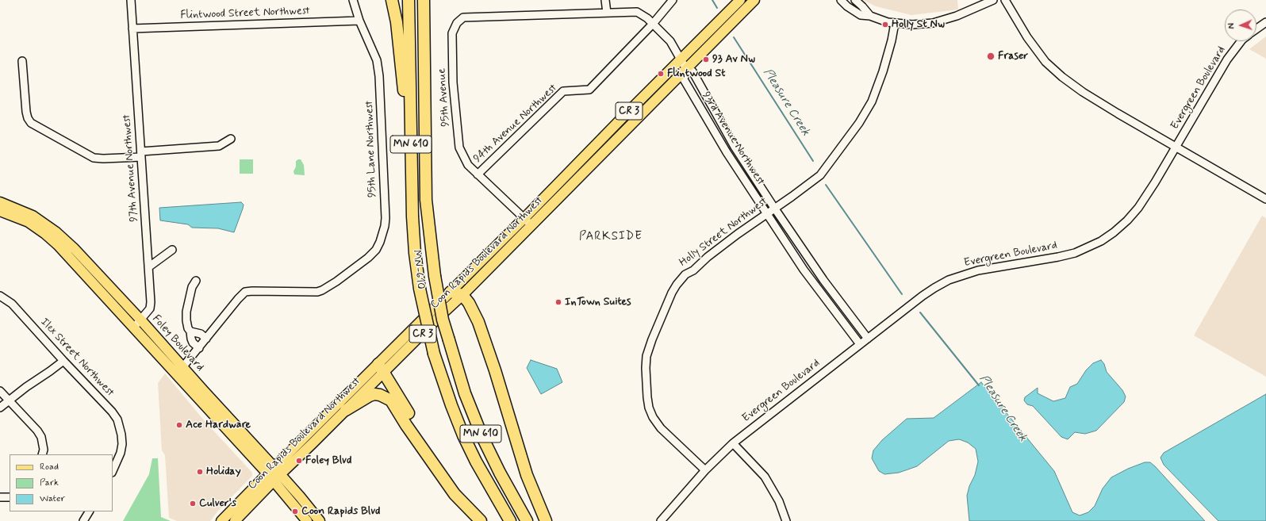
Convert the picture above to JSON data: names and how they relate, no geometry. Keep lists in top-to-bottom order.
{
  "streets": {
    "highway": ["MN 610", "MN-610"],
    "main road": ["CR 3", "Coon Rapids Boulevard Northwest", "Foley Boulevard"],
    "street": [
      "Flintwood Street Northwest",
      "Evergreen Boulevard",
      "95th Avenue",
      "94th Avenue Northwest",
      "93rd Avenue Northwest",
      "95th Lane Northwest",
      "97th Avenue Northwest",
      "Holly Street Northwest",
      "Ilex Street Northwest"
    ]
  },
  "crossings": [
    ["Flintwood Street Northwest", "95th Lane Northwest"],
    ["Flintwood Street Northwest", "97th Avenue Northwest"],
    ["Evergreen Boulevard", "93rd Avenue Northwest"],
    ["Evergreen Boulevard", "Holly Street Northwest"],
    ["95th Avenue", "94th Avenue Northwest"],
    ["94th Avenue Northwest", "Coon Rapids Boulevard Northwest"],
    ["93rd Avenue Northwest", "Holly Street Northwest"],
    ["93rd Avenue Northwest", "Coon Rapids Boulevard Northwest"],
    ["97th Avenue Northwest", "Foley Boulevard"],
    ["Coon Rapids Boulevard Northwest", "Foley Boulevard"]
  ],
  "districts": ["PARKSIDE"],
  "water": ["Pleasure Creek"],
  "places": [
    "Holly St Nw",
    "Fraser",
    "93 Av Nw",
    "Flintwood St",
    "InTown Suites",
    "Ace Hardware",
    "Foley Blvd",
    "Holiday",
    "Culver's",
    "Coon Rapids Blvd"
  ],
  "legend": ["Road", "Park", "Water"],
  "north": "left"
}
